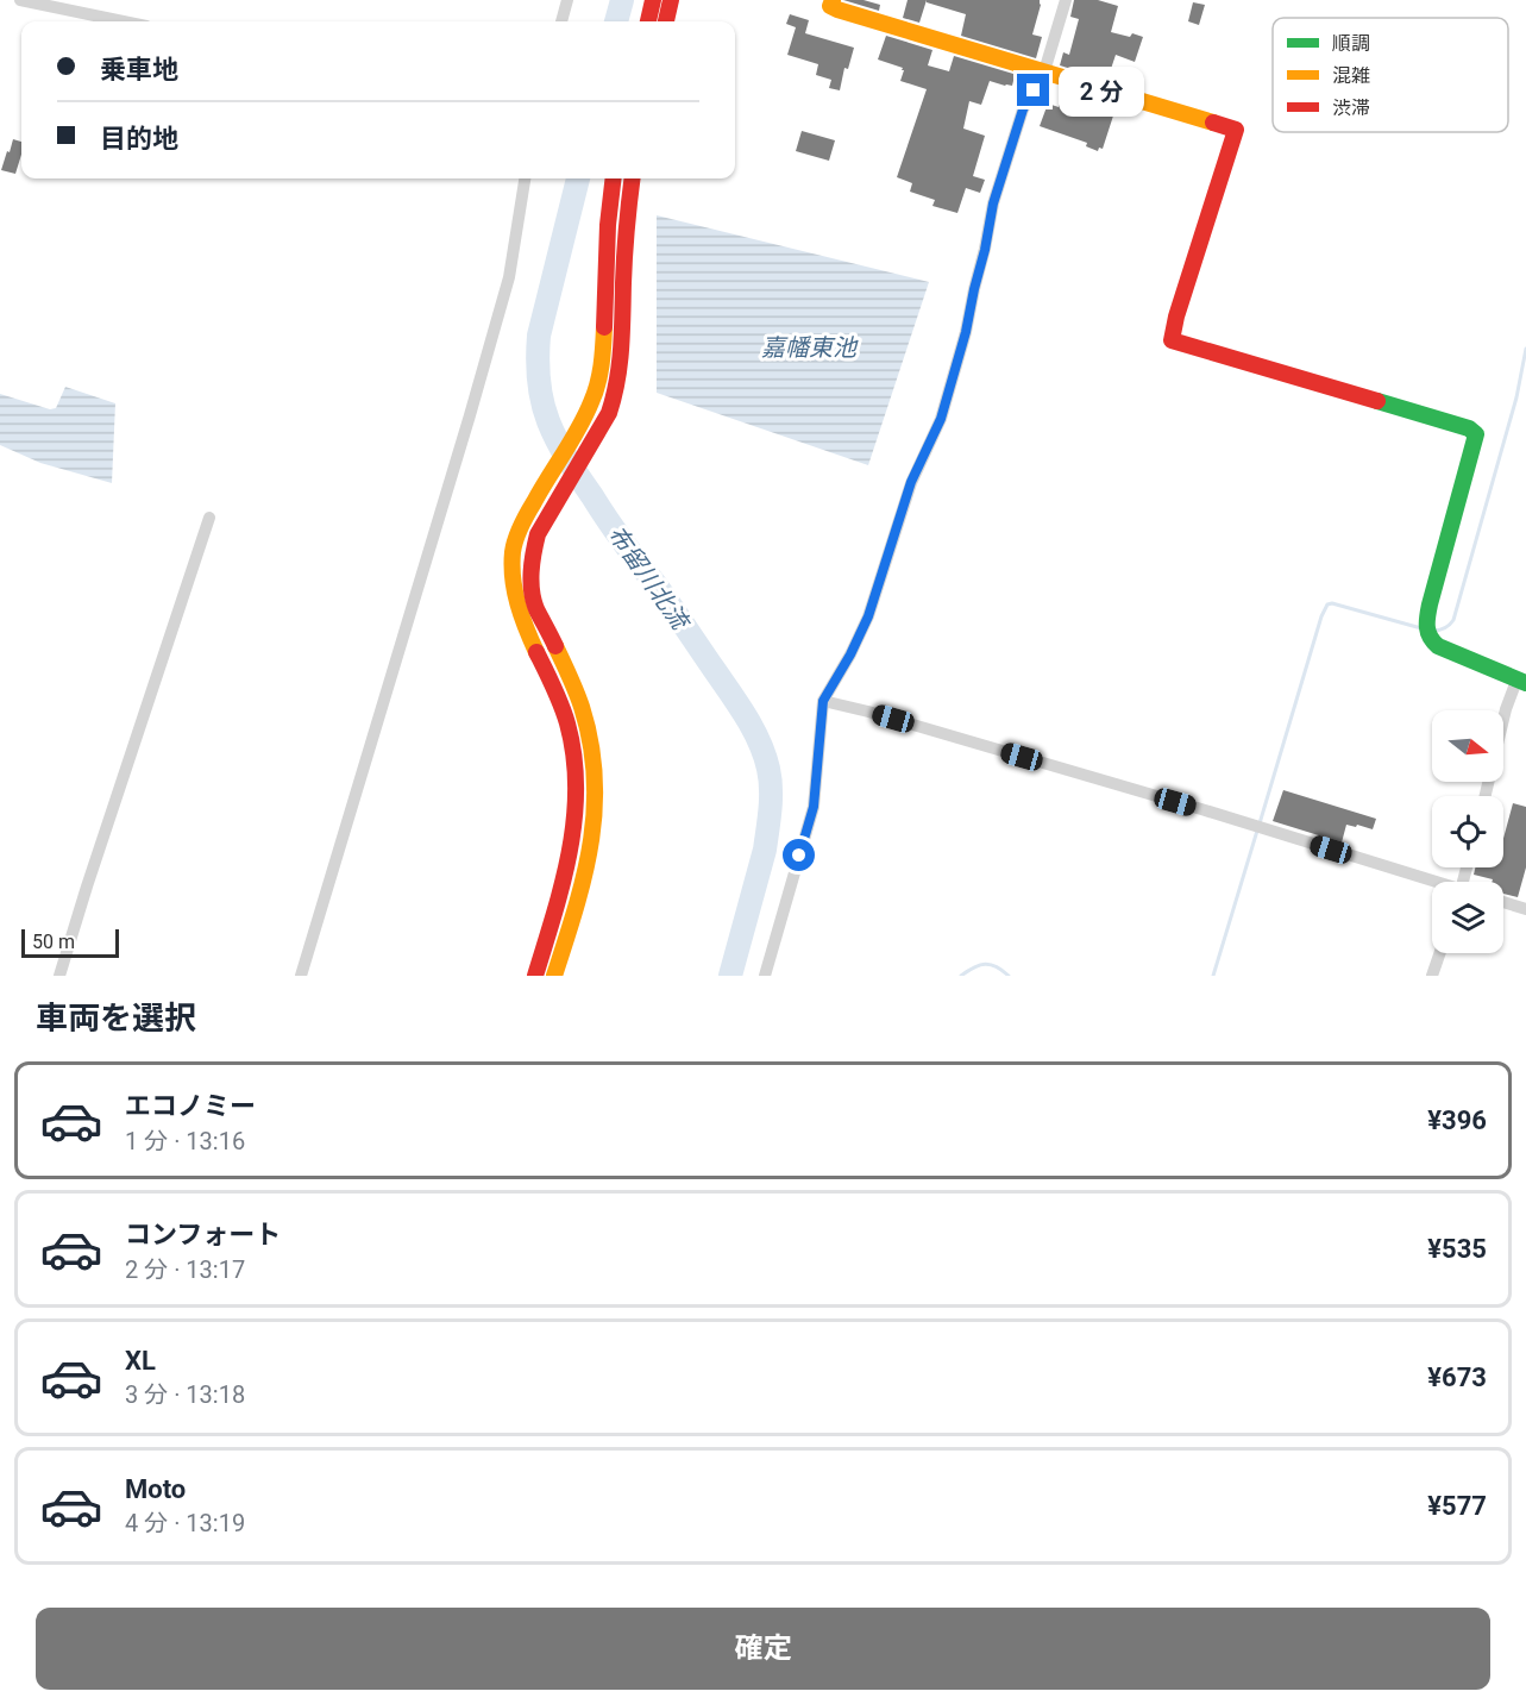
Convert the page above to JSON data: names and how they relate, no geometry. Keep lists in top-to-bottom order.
{
  "water": ["嘉幡東池", "布留川北流"],
  "legend": ["順調", "混雑", "渋滞"],
  "scale_bar": "50 m",
  "north": "right",
  "page": {
    "banner": ["乗車地", "目的地"],
    "bubble": "2 分",
    "scale": "50 m",
    "heading": "車両を選択",
    "list": [
      {
        "name": "エコノミー",
        "note": "1 分 · 13:16",
        "value": "¥396"
      },
      {
        "name": "コンフォート",
        "note": "2 分 · 13:17",
        "value": "¥535"
      },
      {
        "name": "XL",
        "note": "3 分 · 13:18",
        "value": "¥673"
      },
      {
        "name": "Moto",
        "note": "4 分 · 13:19",
        "value": "¥577"
      }
    ],
    "buttons": "確定"
  }
}
